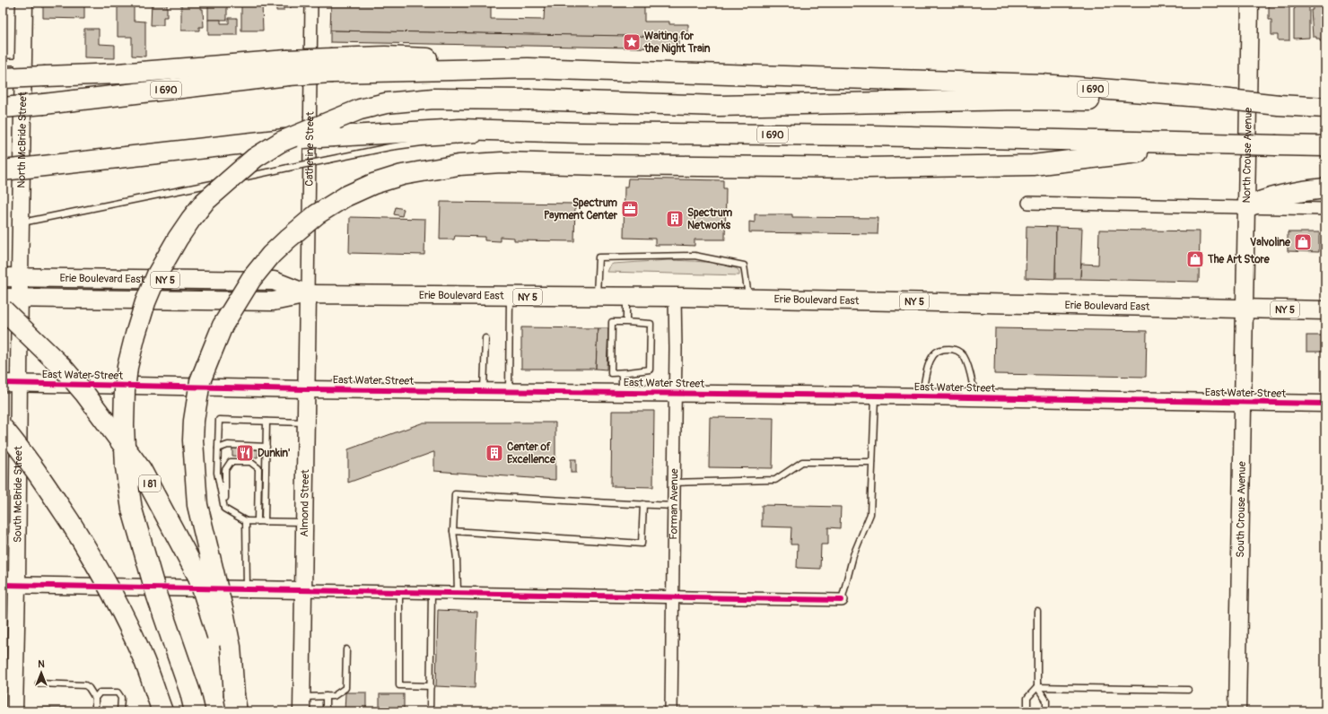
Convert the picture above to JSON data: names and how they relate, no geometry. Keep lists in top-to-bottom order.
{
  "streets": {
    "highway": ["I 690", "I 81"],
    "main road": ["Erie Boulevard East", "NY 5"],
    "street": [
      "North McBride Street",
      "Catherine Street",
      "North Crouse Avenue",
      "East Water Street",
      "South McBride Street",
      "Almond Street",
      "Forman Avenue",
      "South Crouse Avenue"
    ]
  },
  "crossings": [
    ["North McBride Street", "Erie Boulevard East"],
    ["North McBride Street", "South McBride Street"],
    ["Catherine Street", "Erie Boulevard East"],
    ["Catherine Street", "Almond Street"],
    ["North Crouse Avenue", "Erie Boulevard East"],
    ["North Crouse Avenue", "South Crouse Avenue"],
    ["Erie Boulevard East", "South McBride Street"],
    ["Erie Boulevard East", "Almond Street"],
    ["Erie Boulevard East", "Forman Avenue"],
    ["Erie Boulevard East", "South Crouse Avenue"],
    ["East Water Street", "South McBride Street"],
    ["East Water Street", "Almond Street"],
    ["East Water Street", "Forman Avenue"],
    ["East Water Street", "South Crouse Avenue"]
  ],
  "places": {
    "place": ["Waiting for the Night Train"],
    "office": ["Spectrum Payment Center"],
    "building": ["Spectrum Networks", "Center of Excellence"],
    "shop": ["Valvoline", "The Art Store"],
    "restaurant": ["Dunkin'"]
  },
  "north": "top"
}
